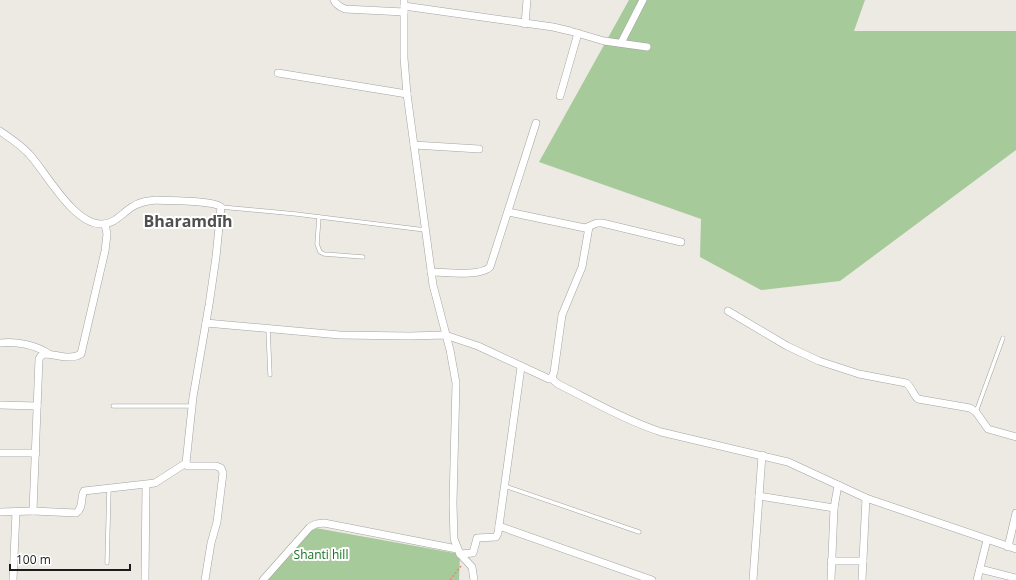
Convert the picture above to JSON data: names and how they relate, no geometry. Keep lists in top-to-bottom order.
{
  "districts": ["Bharamdīh"],
  "parks": ["Shanti hill"],
  "scale_bar": "100 m"
}
